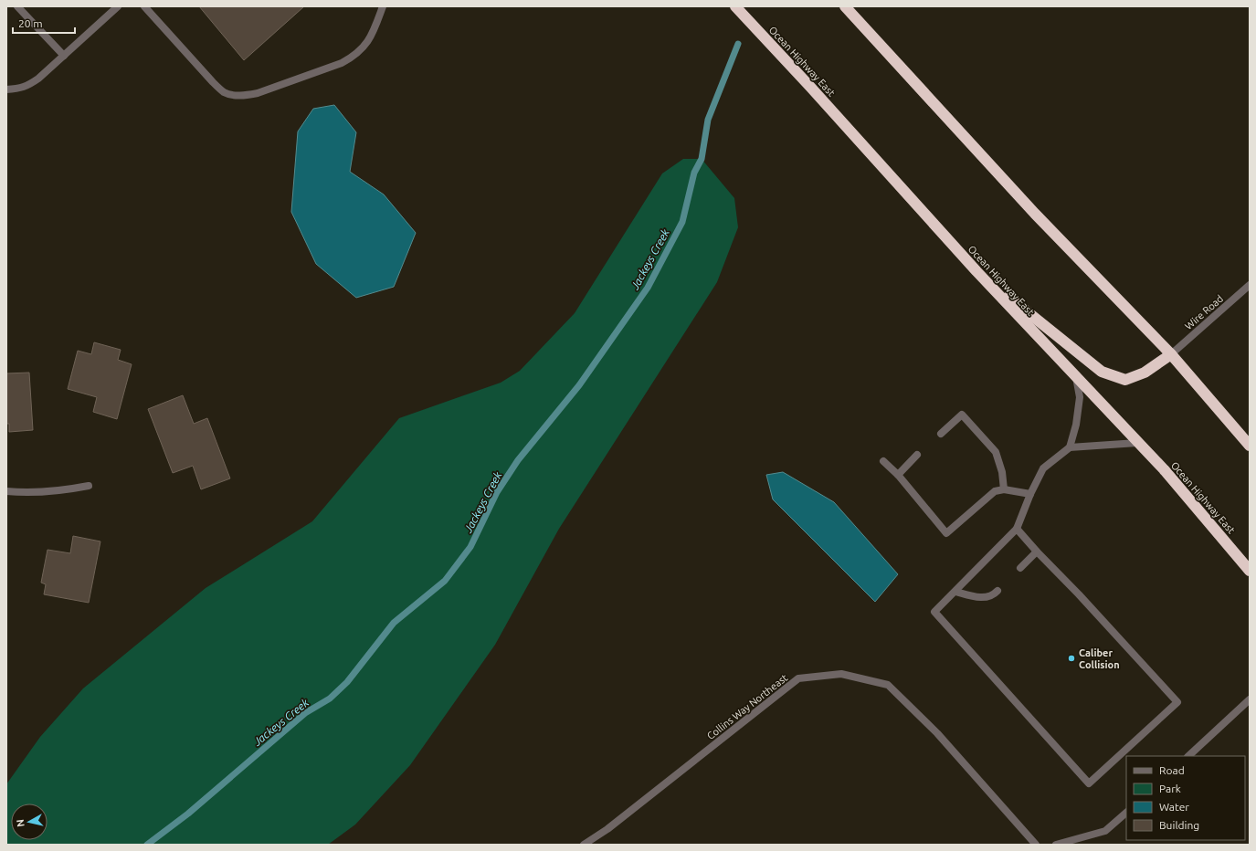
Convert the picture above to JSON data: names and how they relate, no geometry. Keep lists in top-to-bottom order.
{
  "streets": {
    "highway": ["Ocean Highway East"],
    "street": ["Wire Road", "Collins Way Northeast"]
  },
  "water": ["Jackeys Creek"],
  "places": ["Caliber Collision"],
  "legend": [
    "Road",
    "Park",
    "Water",
    "Building"
  ],
  "scale_bar": "20 m",
  "north": "left"
}
